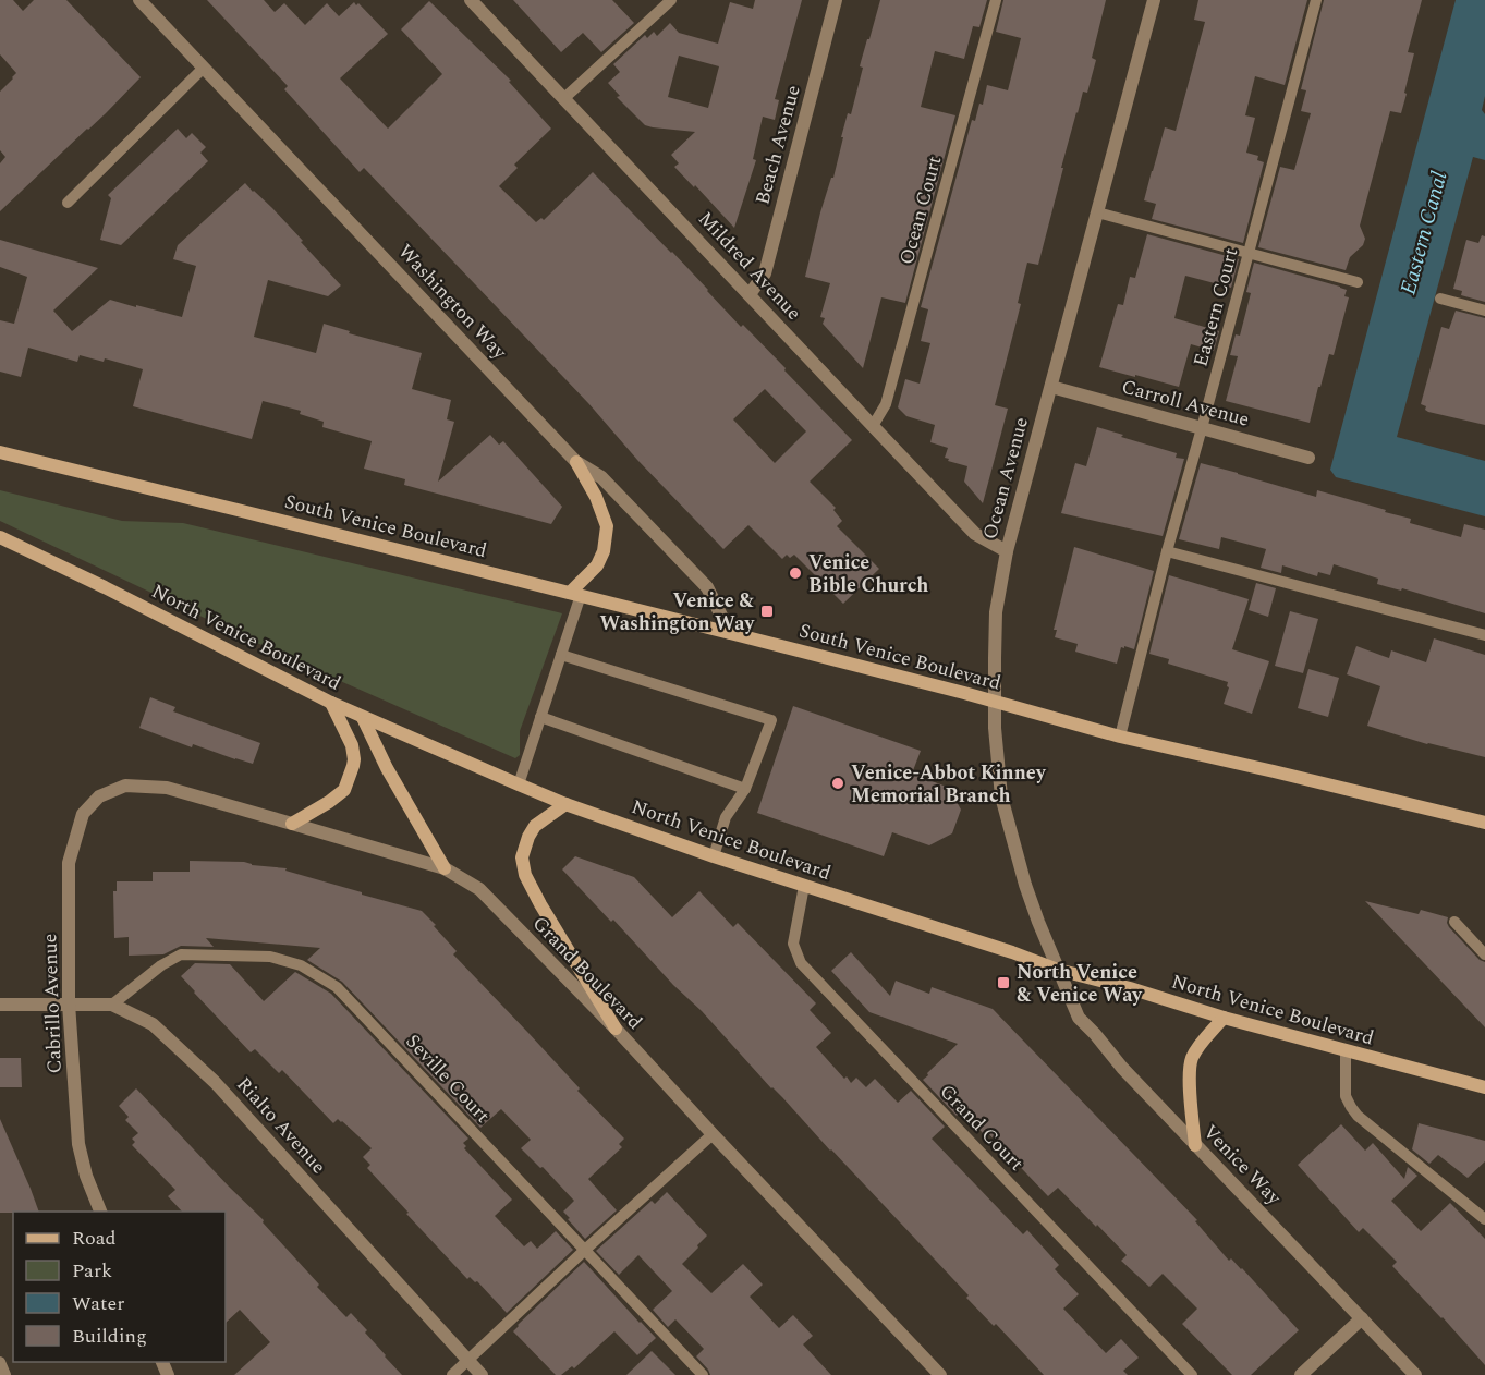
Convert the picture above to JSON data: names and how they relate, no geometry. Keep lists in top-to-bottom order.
{
  "streets": {
    "main road": ["South Venice Boulevard", "North Venice Boulevard"],
    "street": [
      "Beach Avenue",
      "Mildred Avenue",
      "Washington Way",
      "Carroll Avenue",
      "Ocean Avenue",
      "Grand Boulevard",
      "Cabrillo Avenue",
      "Rialto Avenue",
      "Venice Way"
    ],
    "lane": [
      "Ocean Court",
      "Eastern Court",
      "Seville Court",
      "Grand Court"
    ]
  },
  "crossings": [
    ["Beach Avenue", "Mildred Avenue"],
    ["Ocean Court", "Mildred Avenue"],
    ["Mildred Avenue", "Ocean Avenue"],
    ["Washington Way", "South Venice Boulevard"],
    ["Eastern Court", "Carroll Avenue"],
    ["Eastern Court", "South Venice Boulevard"],
    ["Carroll Avenue", "Ocean Avenue"],
    ["Ocean Avenue", "South Venice Boulevard"],
    ["Ocean Avenue", "North Venice Boulevard"],
    ["Ocean Avenue", "Venice Way"],
    ["North Venice Boulevard", "Grand Court"],
    ["North Venice Boulevard", "Venice Way"],
    ["Grand Boulevard", "Cabrillo Avenue"],
    ["Cabrillo Avenue", "Rialto Avenue"],
    ["Seville Court", "Rialto Avenue"]
  ],
  "water": ["Eastern Canal"],
  "places": {
    "other": ["Venice Bible Church", "Venice-Abbot Kinney Memorial Branch"],
    "transit": ["Venice & Washington Way", "North Venice & Venice Way"]
  },
  "legend": [
    "Road",
    "Park",
    "Water",
    "Building"
  ]
}
